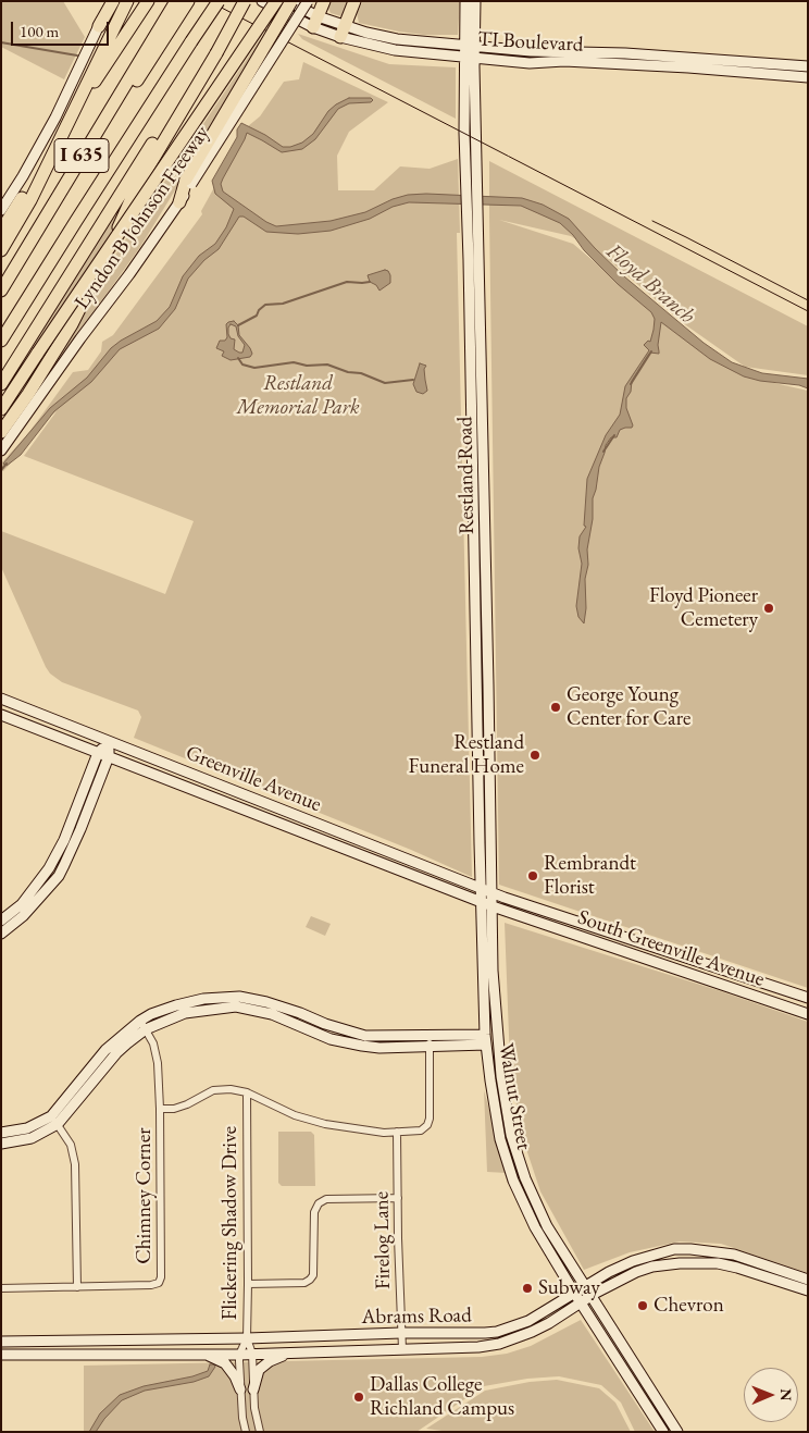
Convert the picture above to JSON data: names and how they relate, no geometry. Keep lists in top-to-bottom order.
{
  "streets": {
    "highway": ["I 635", "Lyndon B Johnson Freeway"],
    "main road": [
      "TI Boulevard",
      "Restland Road",
      "Greenville Avenue",
      "South Greenville Avenue",
      "Walnut Street",
      "Abrams Road"
    ],
    "street": ["Chimney Corner", "Flickering Shadow Drive", "Firelog Lane"]
  },
  "crossings": [
    ["TI Boulevard", "Restland Road"],
    ["I 635", "Lyndon B Johnson Freeway"],
    ["Restland Road", "Greenville Avenue"],
    ["Restland Road", "South Greenville Avenue"],
    ["Restland Road", "Walnut Street"],
    ["Greenville Avenue", "South Greenville Avenue"],
    ["Greenville Avenue", "Walnut Street"],
    ["South Greenville Avenue", "Walnut Street"],
    ["Walnut Street", "Abrams Road"],
    ["Flickering Shadow Drive", "Abrams Road"],
    ["Firelog Lane", "Abrams Road"]
  ],
  "water": ["Floyd Branch"],
  "parks": ["Restland Memorial Park"],
  "places": [
    "Floyd Pioneer Cemetery",
    "George Young Center for Care",
    "Restland Funeral Home",
    "Rembrandt Florist",
    "Subway",
    "Chevron",
    "Dallas College Richland Campus"
  ],
  "scale_bar": "100 m",
  "north": "right"
}
